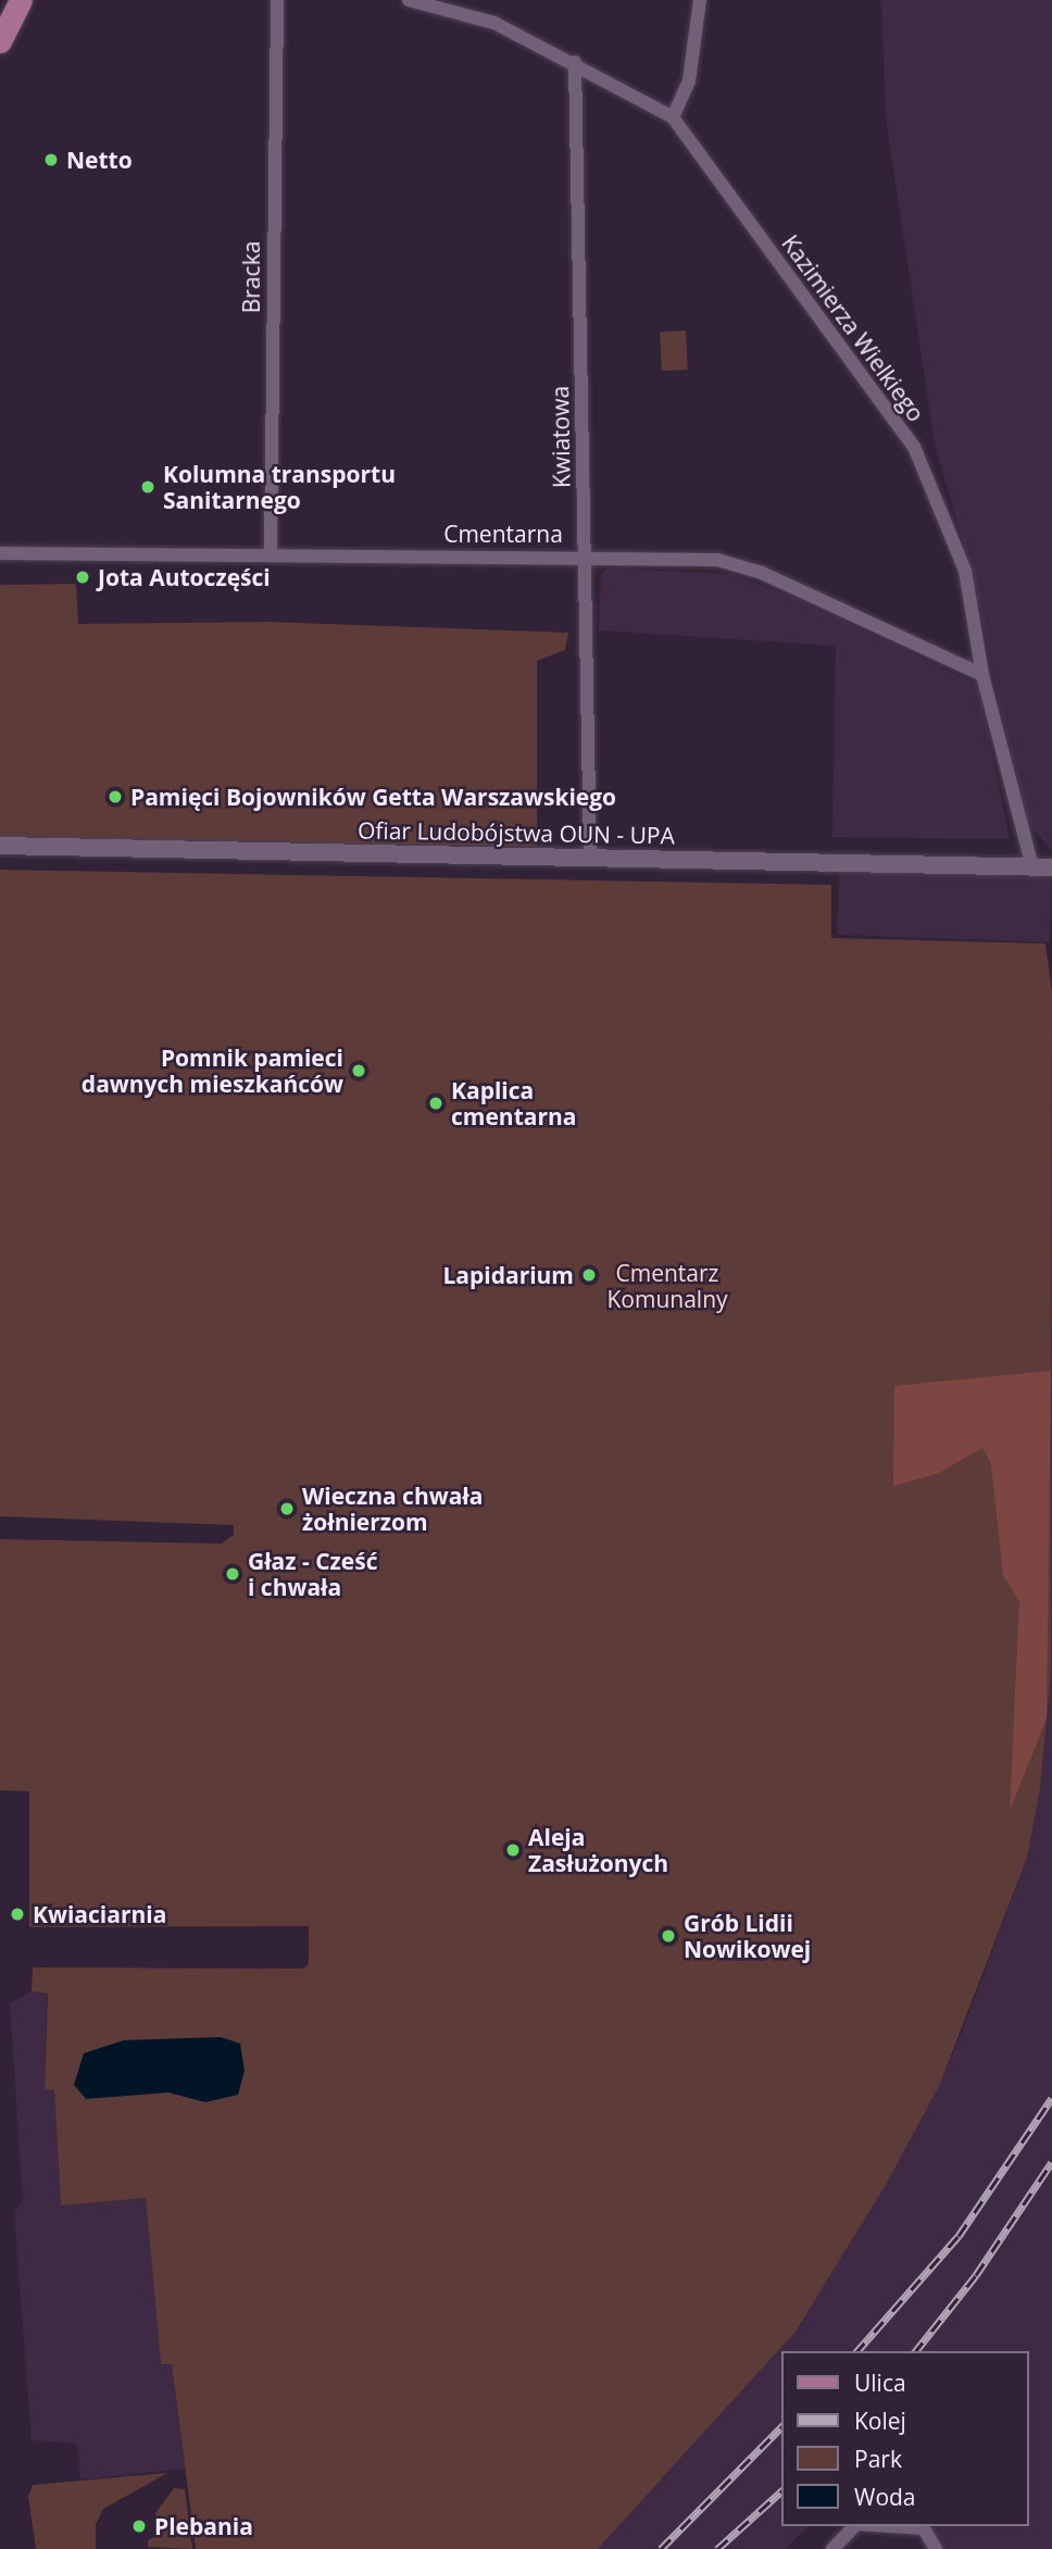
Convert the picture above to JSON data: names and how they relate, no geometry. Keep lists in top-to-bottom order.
{
  "streets": {
    "street": [
      "Bracka",
      "Kazimierza Wielkiego",
      "Kwiatowa",
      "Cmentarna",
      "Ofiar Ludobójstwa OUN - UPA"
    ]
  },
  "crossings": [
    ["Bracka", "Cmentarna"],
    ["Kazimierza Wielkiego", "Kwiatowa"],
    ["Kazimierza Wielkiego", "Cmentarna"],
    ["Kazimierza Wielkiego", "Ofiar Ludobójstwa OUN - UPA"],
    ["Kwiatowa", "Cmentarna"],
    ["Kwiatowa", "Ofiar Ludobójstwa OUN - UPA"]
  ],
  "parks": ["Cmentarz Komunalny"],
  "places": [
    "Netto",
    "Kolumna transportu Sanitarnego",
    "Jota Autoczęści",
    "Pamięci Bojowników Getta Warszawskiego",
    "Pomnik pamieci dawnych mieszkańców",
    "Kaplica cmentarna",
    "Lapidarium",
    "Wieczna chwała żołnierzom",
    "Głaz - Cześć i chwała",
    "Aleja Zasłużonych",
    "Kwiaciarnia",
    "Grób Lidii Nowikowej",
    "Plebania"
  ],
  "legend": [
    "Ulica",
    "Kolej",
    "Park",
    "Woda"
  ]
}
